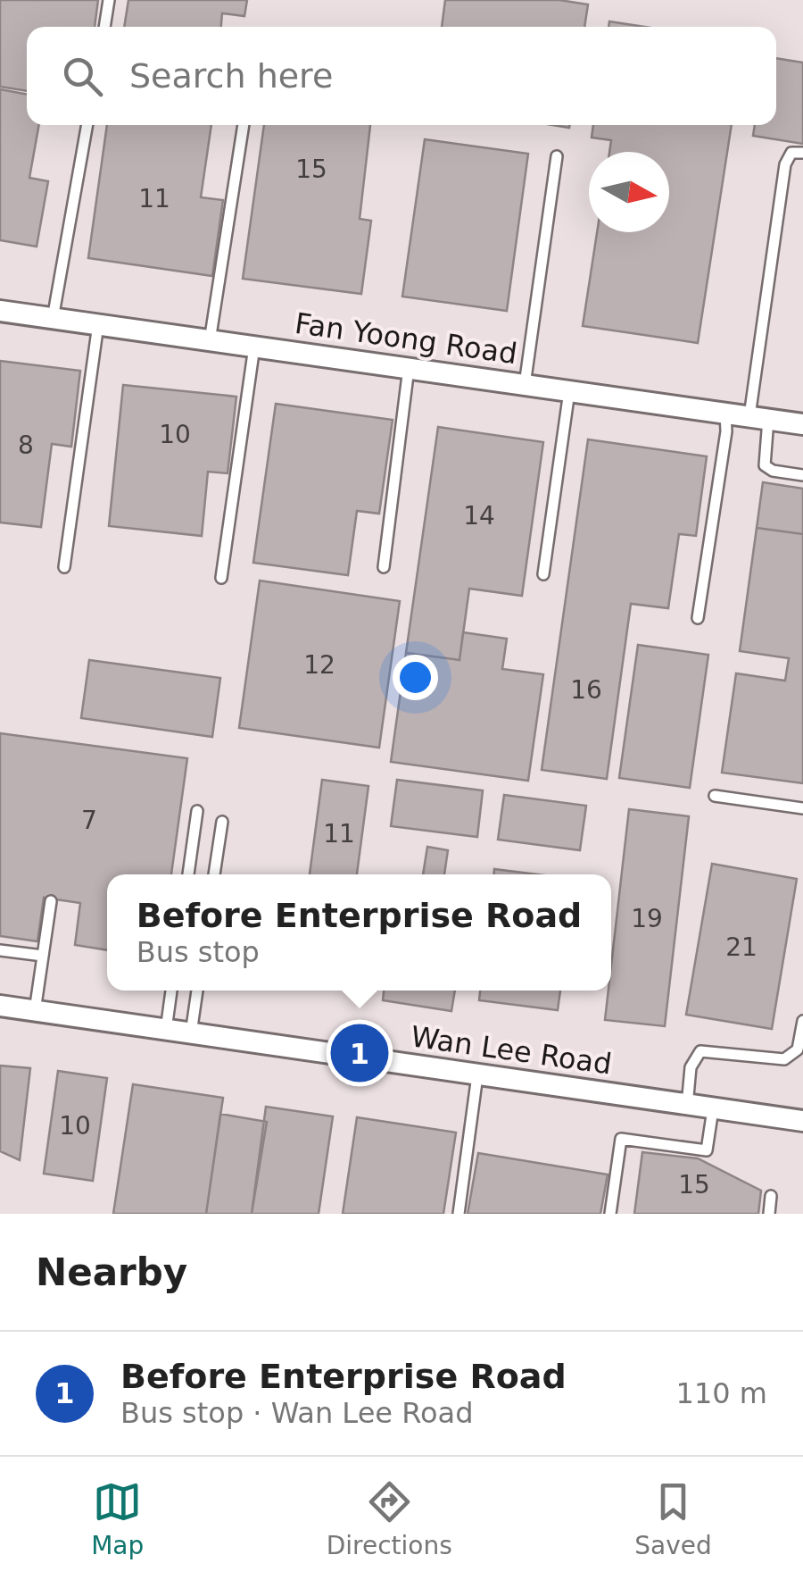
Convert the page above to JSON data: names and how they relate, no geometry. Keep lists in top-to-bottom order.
{
  "streets": {
    "street": ["Fan Yoong Road", "Wan Lee Road"]
  },
  "house_numbers": [
    "15",
    "11",
    "10",
    "8",
    "14",
    "12",
    "16",
    "7",
    "11",
    "19",
    "21",
    "10",
    "15"
  ],
  "north": "right",
  "page": {
    "search": "Search here",
    "popup": ["Before Enterprise Road", "Bus stop"],
    "pins": "1",
    "heading": "Nearby",
    "list": [
      {
        "mark": "1",
        "name": "Before Enterprise Road",
        "note": "Bus stop · Wan Lee Road",
        "value": "110 m"
      }
    ],
    "nav": ["Map", "Directions", "Saved"]
  }
}
